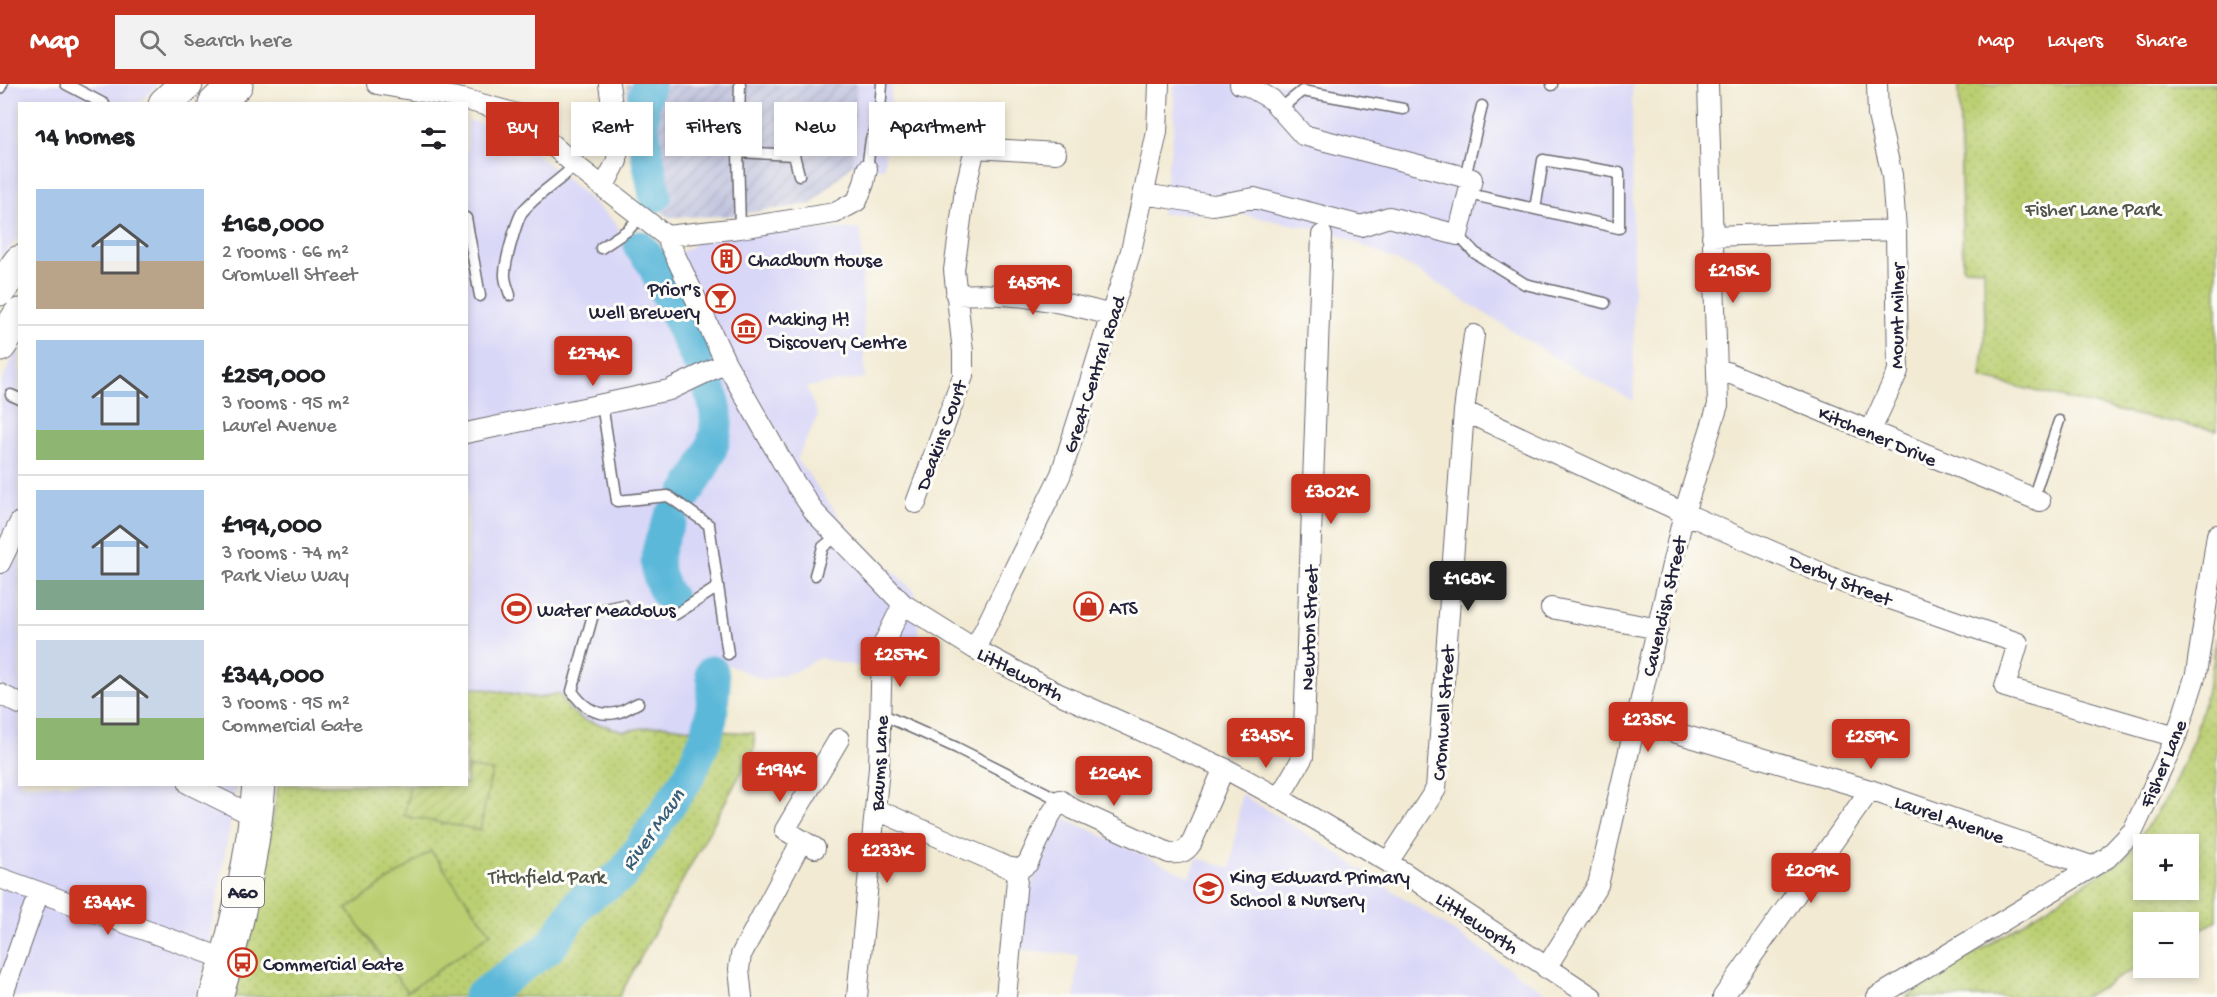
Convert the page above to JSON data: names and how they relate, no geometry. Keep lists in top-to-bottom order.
{
  "streets": {
    "highway": ["A60"],
    "street": [
      "Mount Milner",
      "Great Central Road",
      "Deakins Court",
      "Kitchener Drive",
      "Derby Street",
      "Cavendish Street",
      "Newton Street",
      "Littleworth",
      "Cromwell Street",
      "Baums Lane",
      "Fisher Lane",
      "Laurel Avenue"
    ]
  },
  "crossings": [
    ["Mount Milner", "Kitchener Drive"],
    ["Great Central Road", "Littleworth"],
    ["Kitchener Drive", "Cavendish Street"],
    ["Derby Street", "Cavendish Street"],
    ["Derby Street", "Cromwell Street"],
    ["Derby Street", "Fisher Lane"],
    ["Cavendish Street", "Littleworth"],
    ["Cavendish Street", "Laurel Avenue"],
    ["Newton Street", "Littleworth"],
    ["Littleworth", "Cromwell Street"],
    ["Littleworth", "Baums Lane"],
    ["Fisher Lane", "Laurel Avenue"]
  ],
  "water": ["River Maun"],
  "parks": ["Fisher Lane Park", "Titchfield Park"],
  "places": {
    "building": ["Chadburn House"],
    "bar": ["Prior's Well Brewery"],
    "museum": ["Making It! Discovery Centre"],
    "shop": ["ATS"],
    "sports": ["Water Meadows"],
    "school or university": ["King Edward Primary School & Nursery"],
    "bus stop": ["Commercial Gate"]
  },
  "page": {
    "header": "Map",
    "search": "Search here",
    "nav": ["Map", "Layers", "Share"],
    "chip": [
      "Buy",
      "Rent",
      "Filters",
      "New",
      "Apartment"
    ],
    "heading": "14 homes",
    "list": [
      {
        "name": "£168,000",
        "note": "2 rooms · 66 m² · Cromwell Street"
      },
      {
        "name": "£259,000",
        "note": "3 rooms · 95 m² · Laurel Avenue"
      },
      {
        "name": "£194,000",
        "note": "3 rooms · 74 m² · Park View Way"
      },
      {
        "name": "£344,000",
        "note": "3 rooms · 95 m² · Commercial Gate"
      }
    ],
    "price": [
      "£215K",
      "£459K",
      "£274K",
      "£302K",
      "£168K",
      "£257K",
      "£235K",
      "£345K",
      "£259K",
      "£194K",
      "£264K",
      "£233K",
      "£209K",
      "£344K"
    ],
    "map_buttons": ["+", "−"]
  }
}
